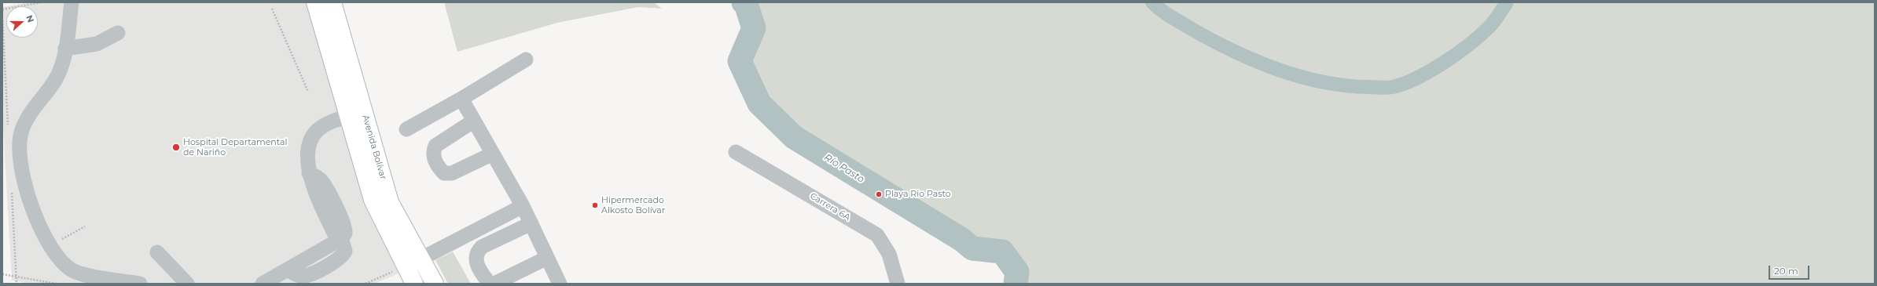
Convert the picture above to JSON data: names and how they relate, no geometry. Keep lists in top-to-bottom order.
{
  "streets": {
    "main road": ["Avenida Bolívar"],
    "lane": ["Carrera 6A"]
  },
  "water": ["Río Pasto"],
  "places": ["Hospital Departamental de Nariño", "Playa Rio Pasto", "Hipermercado Alkosto Bolívar"],
  "scale_bar": "20 m",
  "north": "right"
}
